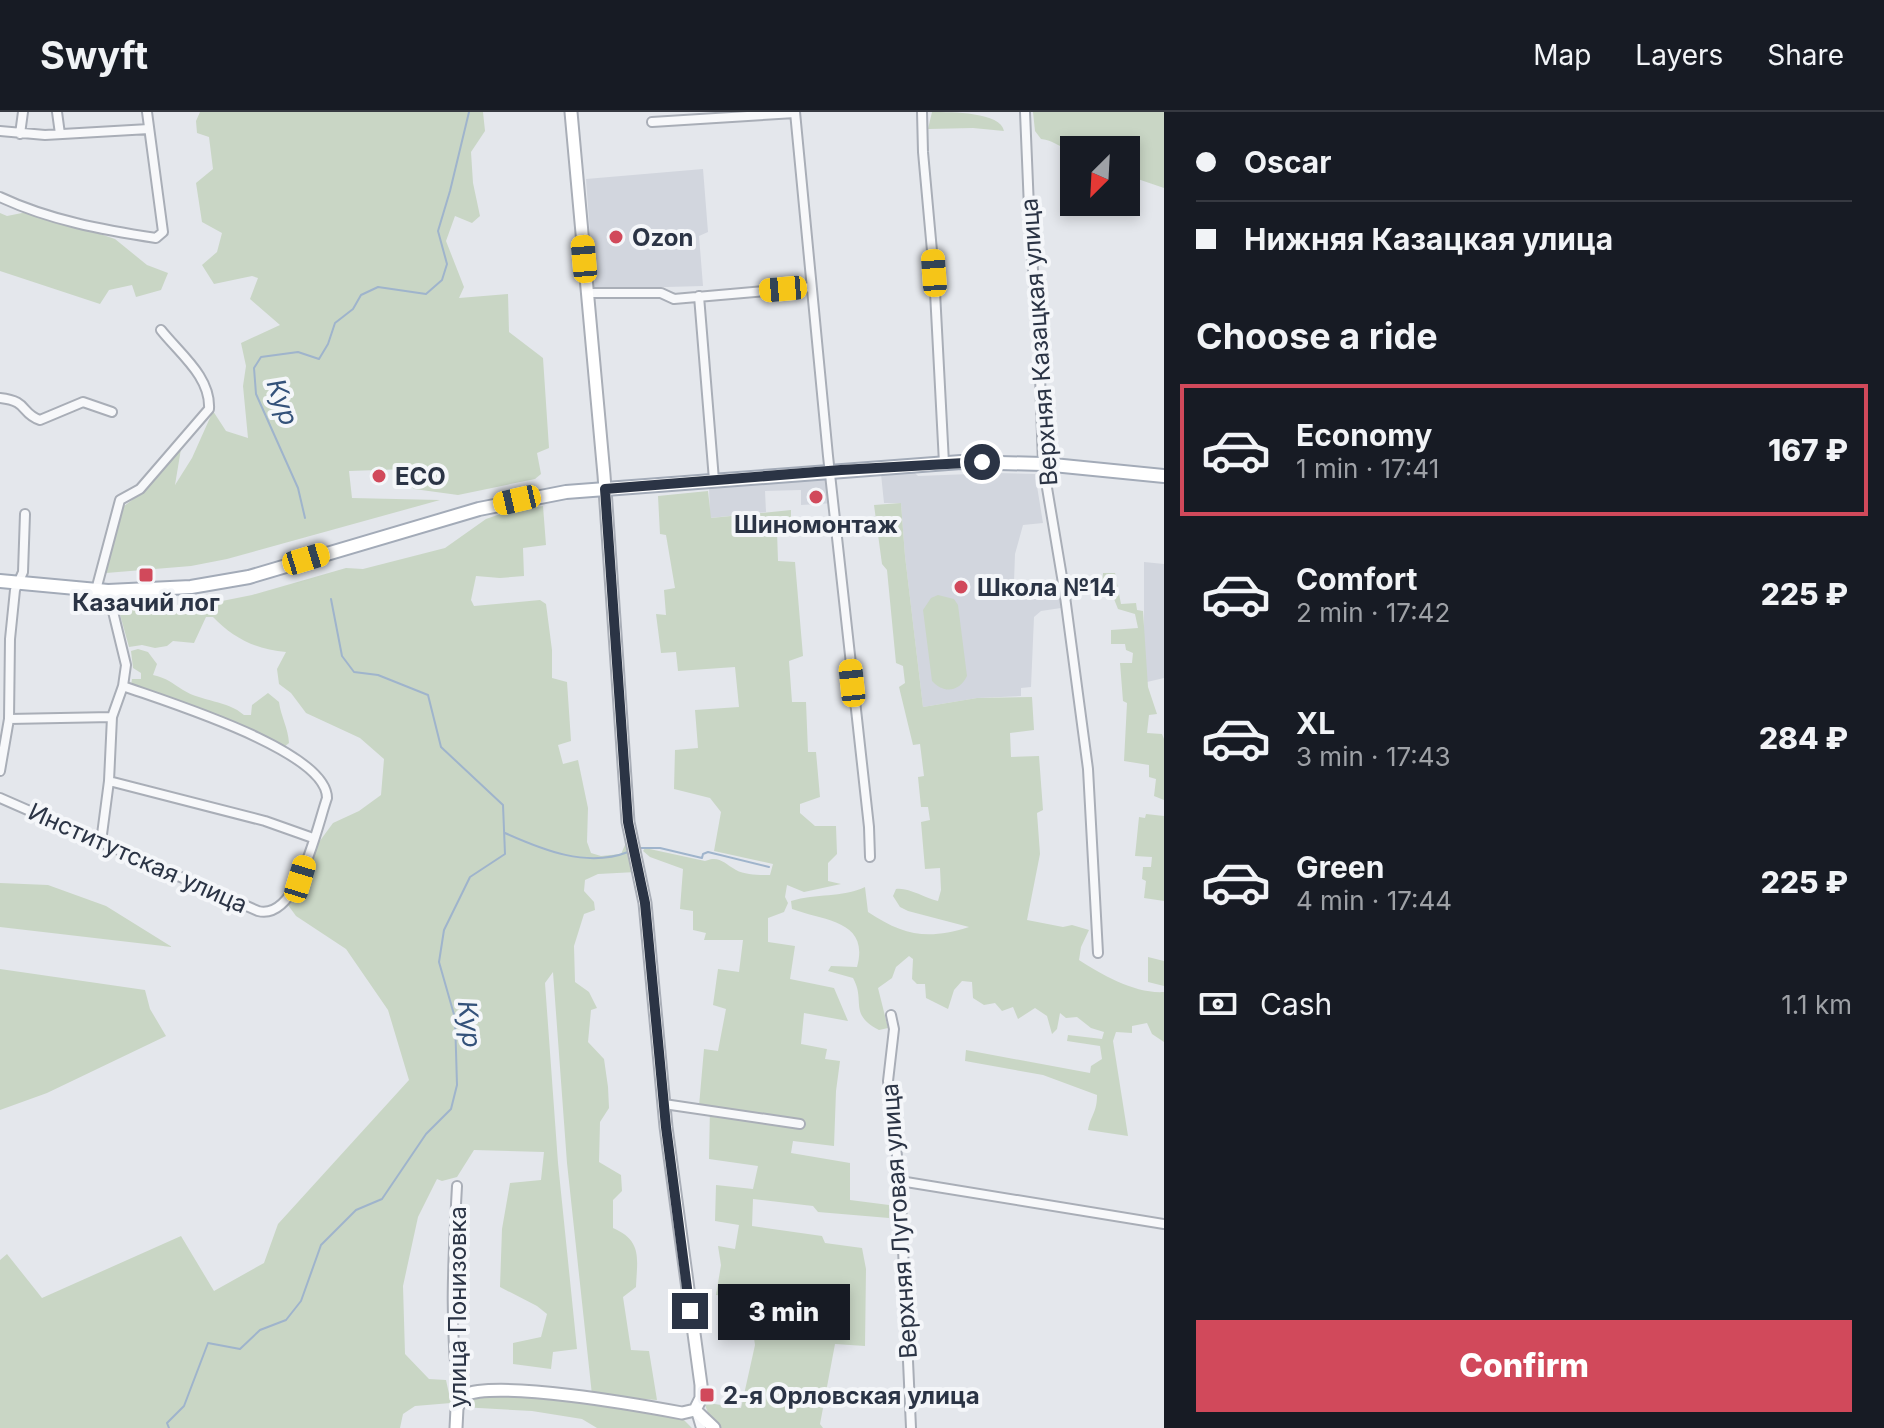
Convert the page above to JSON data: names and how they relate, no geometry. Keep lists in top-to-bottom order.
{
  "streets": {
    "main road": ["улица Понизовка"],
    "street": ["Верхняя Казацкая улица", "Институтская улица", "Верхняя Луговая улица"]
  },
  "water": ["Кур"],
  "places": {
    "other": [
      "Ozon",
      "ECO",
      "Шиномонтаж",
      "Школа №14"
    ],
    "transit": ["Казачий лог", "2-я Орловская улица"]
  },
  "north": "bottom left",
  "page": {
    "header": "Swyft",
    "nav": ["Map", "Layers", "Share"],
    "banner": ["Oscar", "Нижняя Казацкая улица"],
    "heading": "Choose a ride",
    "list": [
      {
        "name": "Economy",
        "note": "1 min · 17:41",
        "value": "167 ₽"
      },
      {
        "name": "Comfort",
        "note": "2 min · 17:42",
        "value": "225 ₽"
      },
      {
        "name": "XL",
        "note": "3 min · 17:43",
        "value": "284 ₽"
      },
      {
        "name": "Green",
        "note": "4 min · 17:44",
        "value": "225 ₽"
      }
    ],
    "pay": ["Cash", "1.1 km"],
    "bubble": "3 min",
    "buttons": "Confirm"
  }
}
